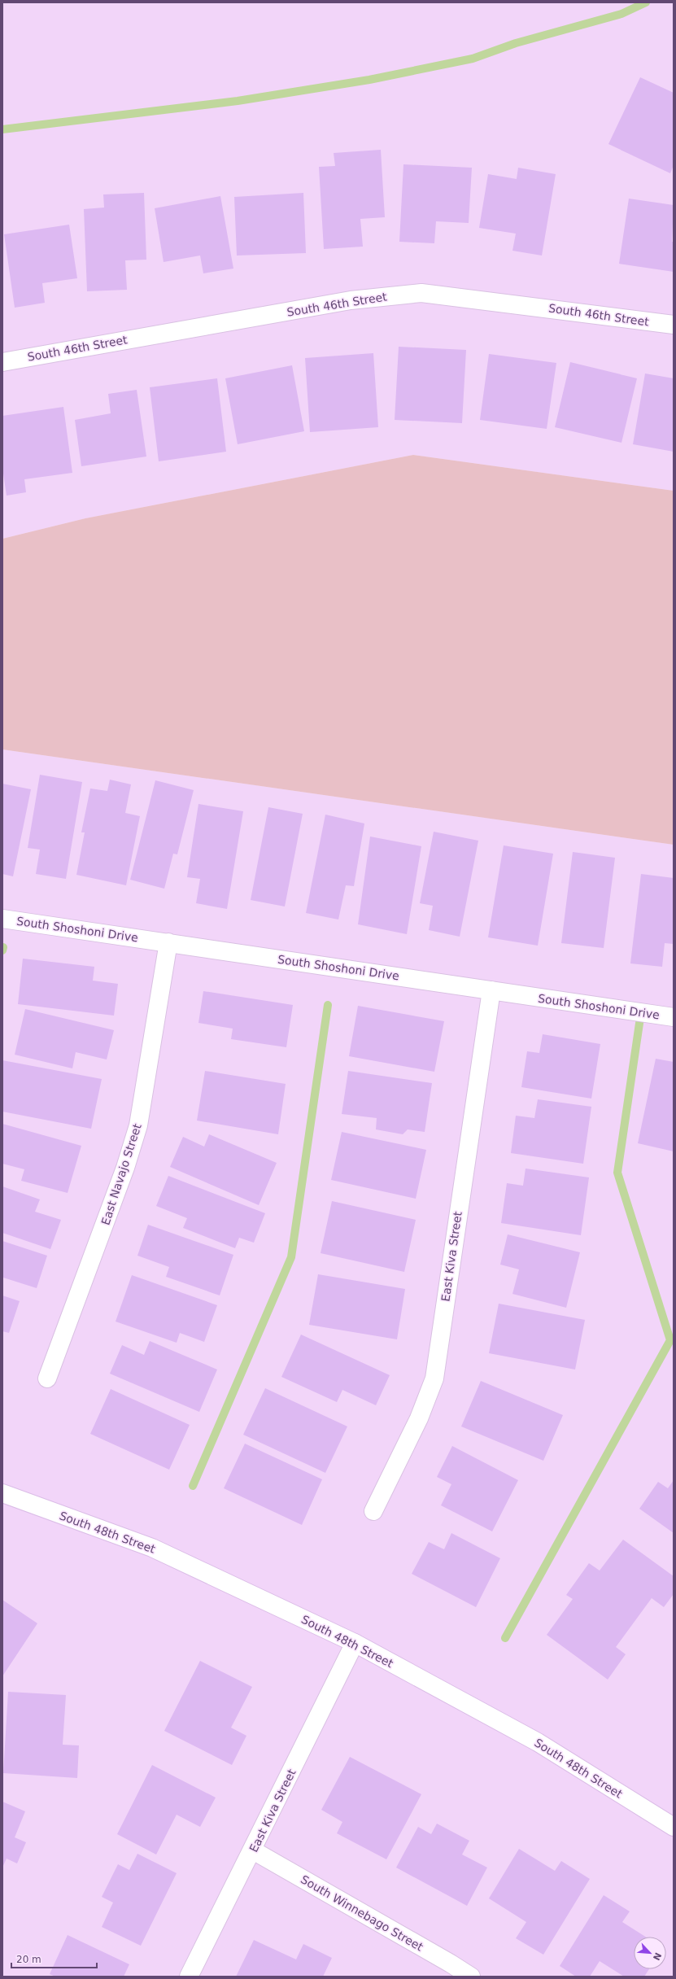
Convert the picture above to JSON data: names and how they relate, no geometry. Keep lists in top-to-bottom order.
{
  "streets": {
    "street": [
      "South 46th Street",
      "South Shoshoni Drive",
      "East Navajo Street",
      "East Kiva Street",
      "South 48th Street",
      "South Winnebago Street"
    ]
  },
  "crossings": [
    ["South Shoshoni Drive", "East Navajo Street"],
    ["South Shoshoni Drive", "East Kiva Street"],
    ["East Kiva Street", "South 48th Street"],
    ["East Kiva Street", "South Winnebago Street"]
  ],
  "scale_bar": "20 m",
  "north": "bottom right"
}
